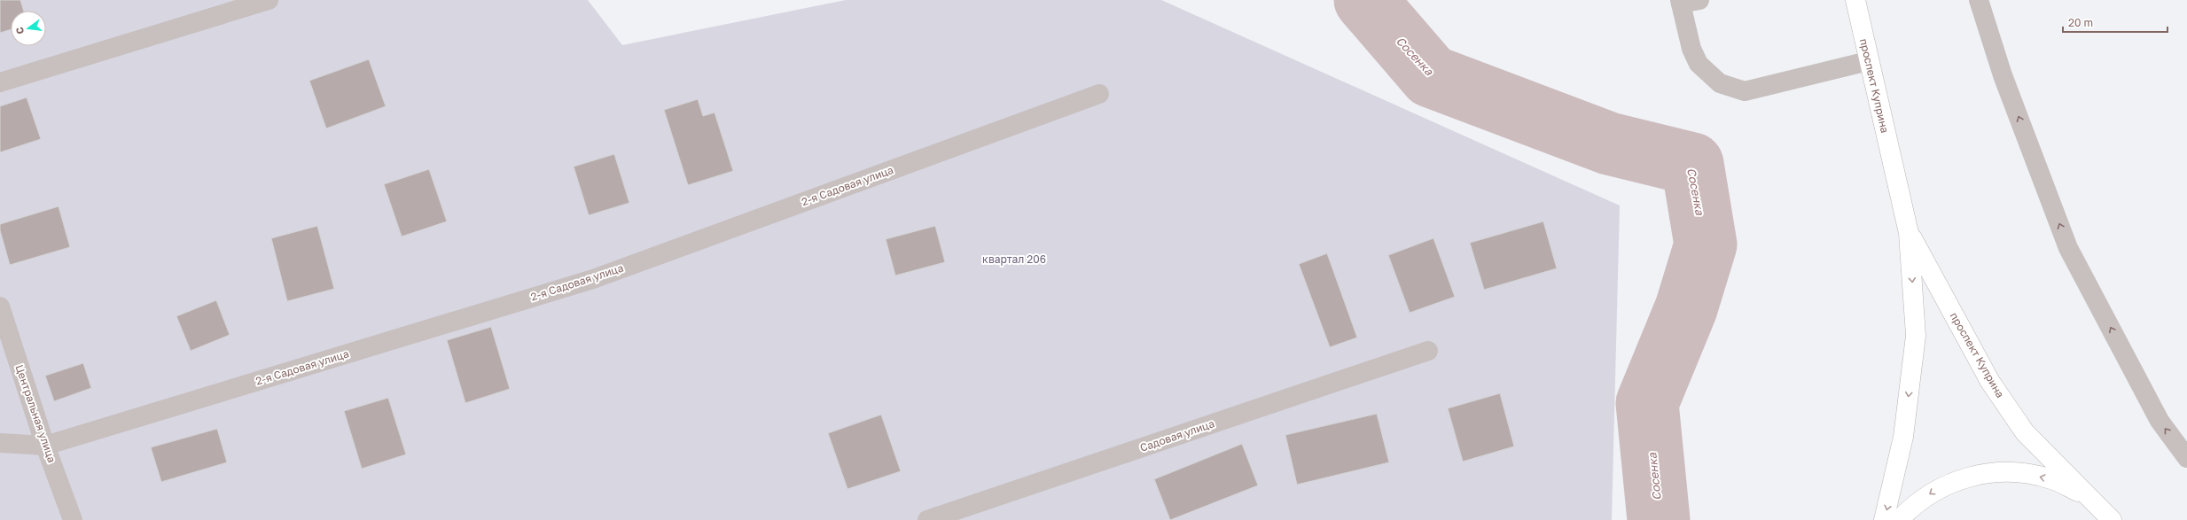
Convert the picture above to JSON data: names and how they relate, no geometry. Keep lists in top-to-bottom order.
{
  "streets": {
    "main road": ["проспект Куприна"],
    "street": ["2-я Садовая улица", "Центральная улица", "Садовая улица"]
  },
  "crossings": [
    ["2-я Садовая улица", "Центральная улица"]
  ],
  "water": ["Сосенка"],
  "parks": ["квартал 206"],
  "scale_bar": "20 m",
  "north": "left"
}
